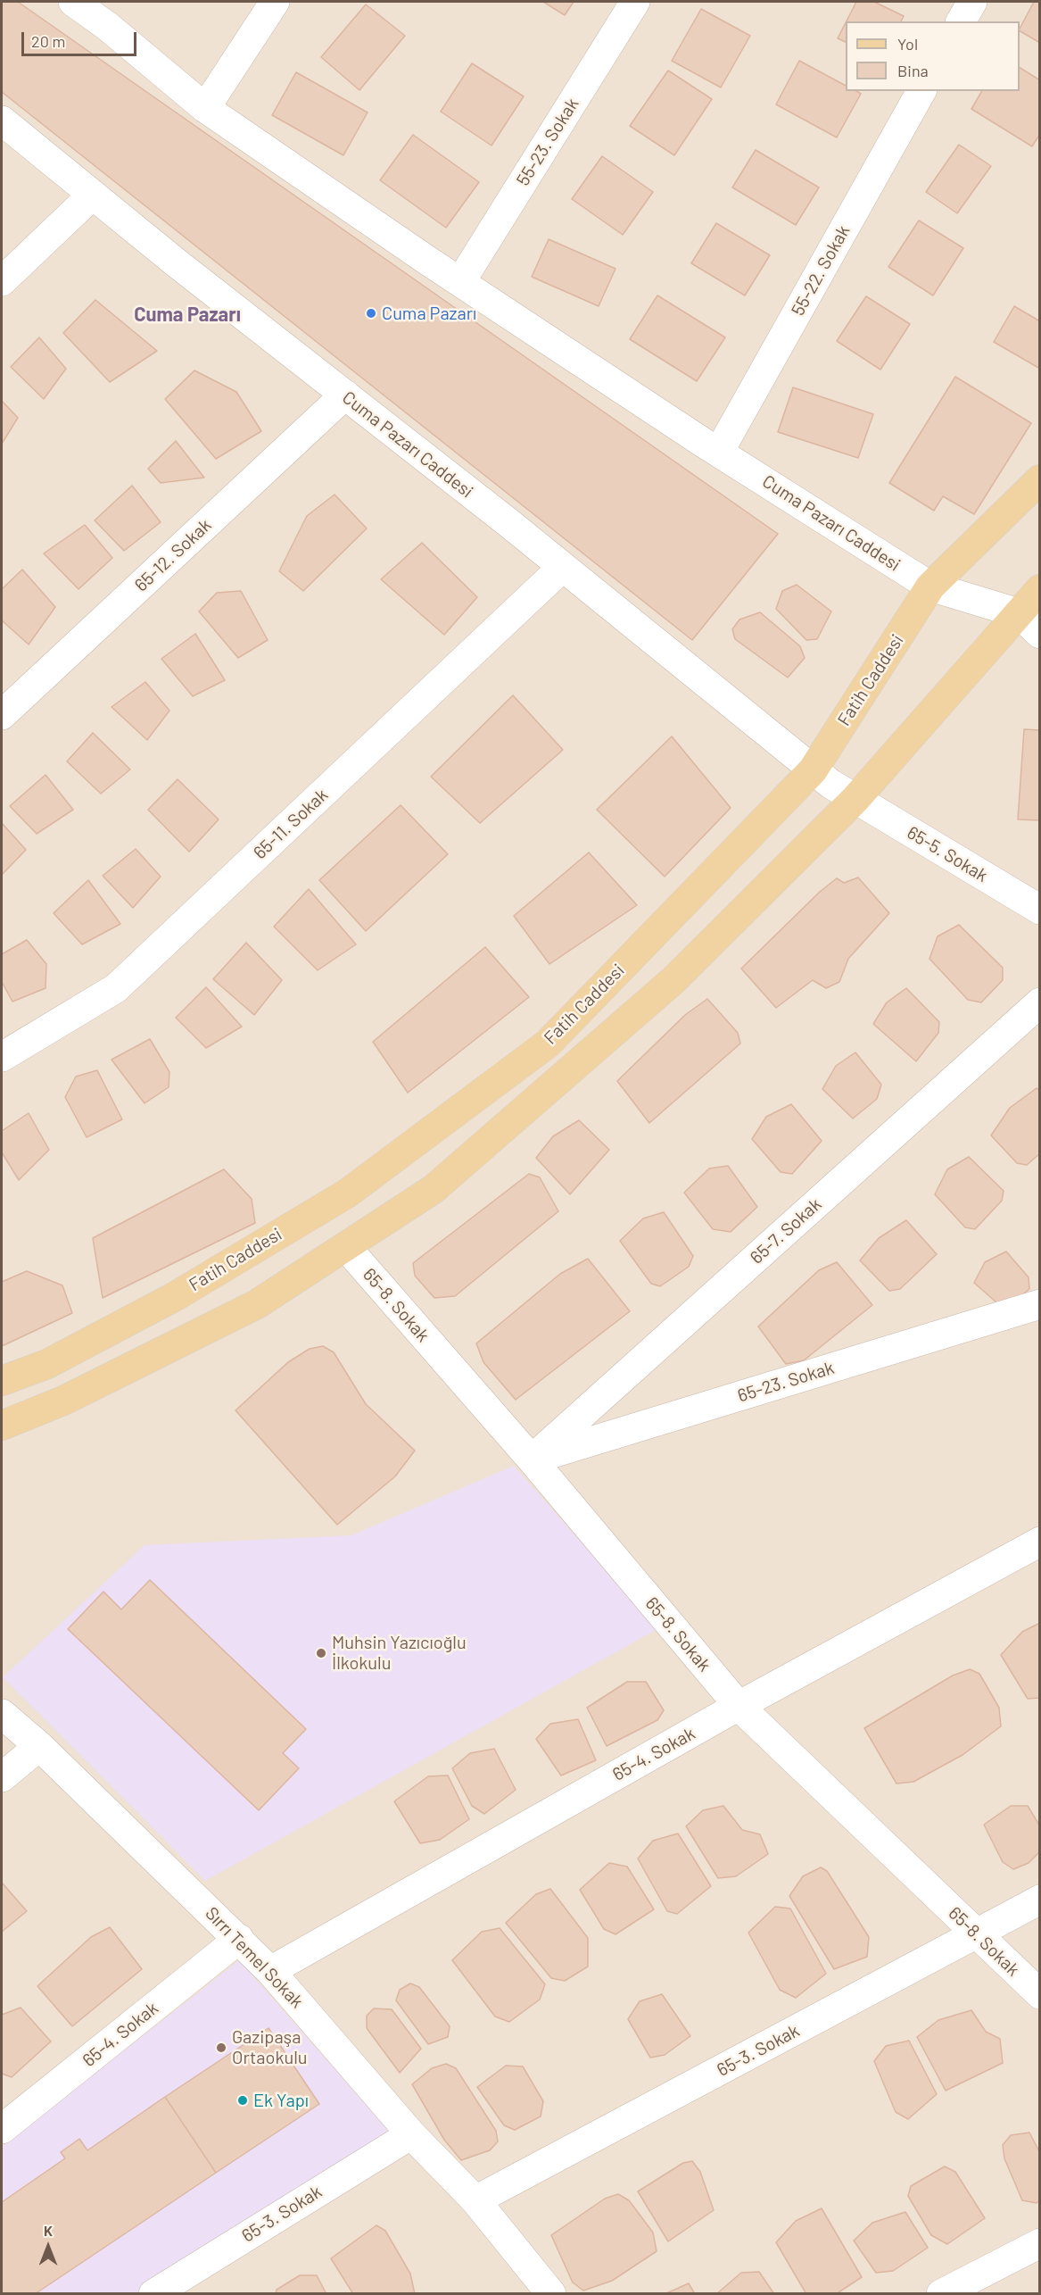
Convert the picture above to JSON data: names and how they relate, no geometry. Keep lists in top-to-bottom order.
{
  "streets": {
    "main road": ["Fatih Caddesi"],
    "street": [
      "55-23. Sokak",
      "55-22. Sokak",
      "Cuma Pazarı Caddesi",
      "65-12. Sokak",
      "65-11. Sokak",
      "65-5. Sokak",
      "65-7. Sokak",
      "65-8. Sokak",
      "65-23. Sokak",
      "65-4. Sokak",
      "Sırrı Temel Sokak",
      "65-3. Sokak"
    ]
  },
  "crossings": [
    ["55-23. Sokak", "Cuma Pazarı Caddesi"],
    ["55-22. Sokak", "Cuma Pazarı Caddesi"],
    ["Cuma Pazarı Caddesi", "65-12. Sokak"],
    ["Cuma Pazarı Caddesi", "Fatih Caddesi"],
    ["Cuma Pazarı Caddesi", "65-11. Sokak"],
    ["Cuma Pazarı Caddesi", "65-5. Sokak"],
    ["Fatih Caddesi", "65-5. Sokak"],
    ["65-7. Sokak", "65-8. Sokak"],
    ["65-7. Sokak", "65-23. Sokak"],
    ["65-8. Sokak", "65-23. Sokak"],
    ["65-8. Sokak", "65-4. Sokak"],
    ["65-8. Sokak", "65-3. Sokak"],
    ["65-4. Sokak", "Sırrı Temel Sokak"],
    ["Sırrı Temel Sokak", "65-3. Sokak"]
  ],
  "districts": ["Cuma Pazarı"],
  "places": [
    "Cuma Pazarı",
    "Muhsin Yazıcıoğlu İlkokulu",
    "Gazipaşa Ortaokulu",
    "Ek Yapı"
  ],
  "legend": ["Yol", "Bina"],
  "scale_bar": "20 m",
  "north": "top"
}
